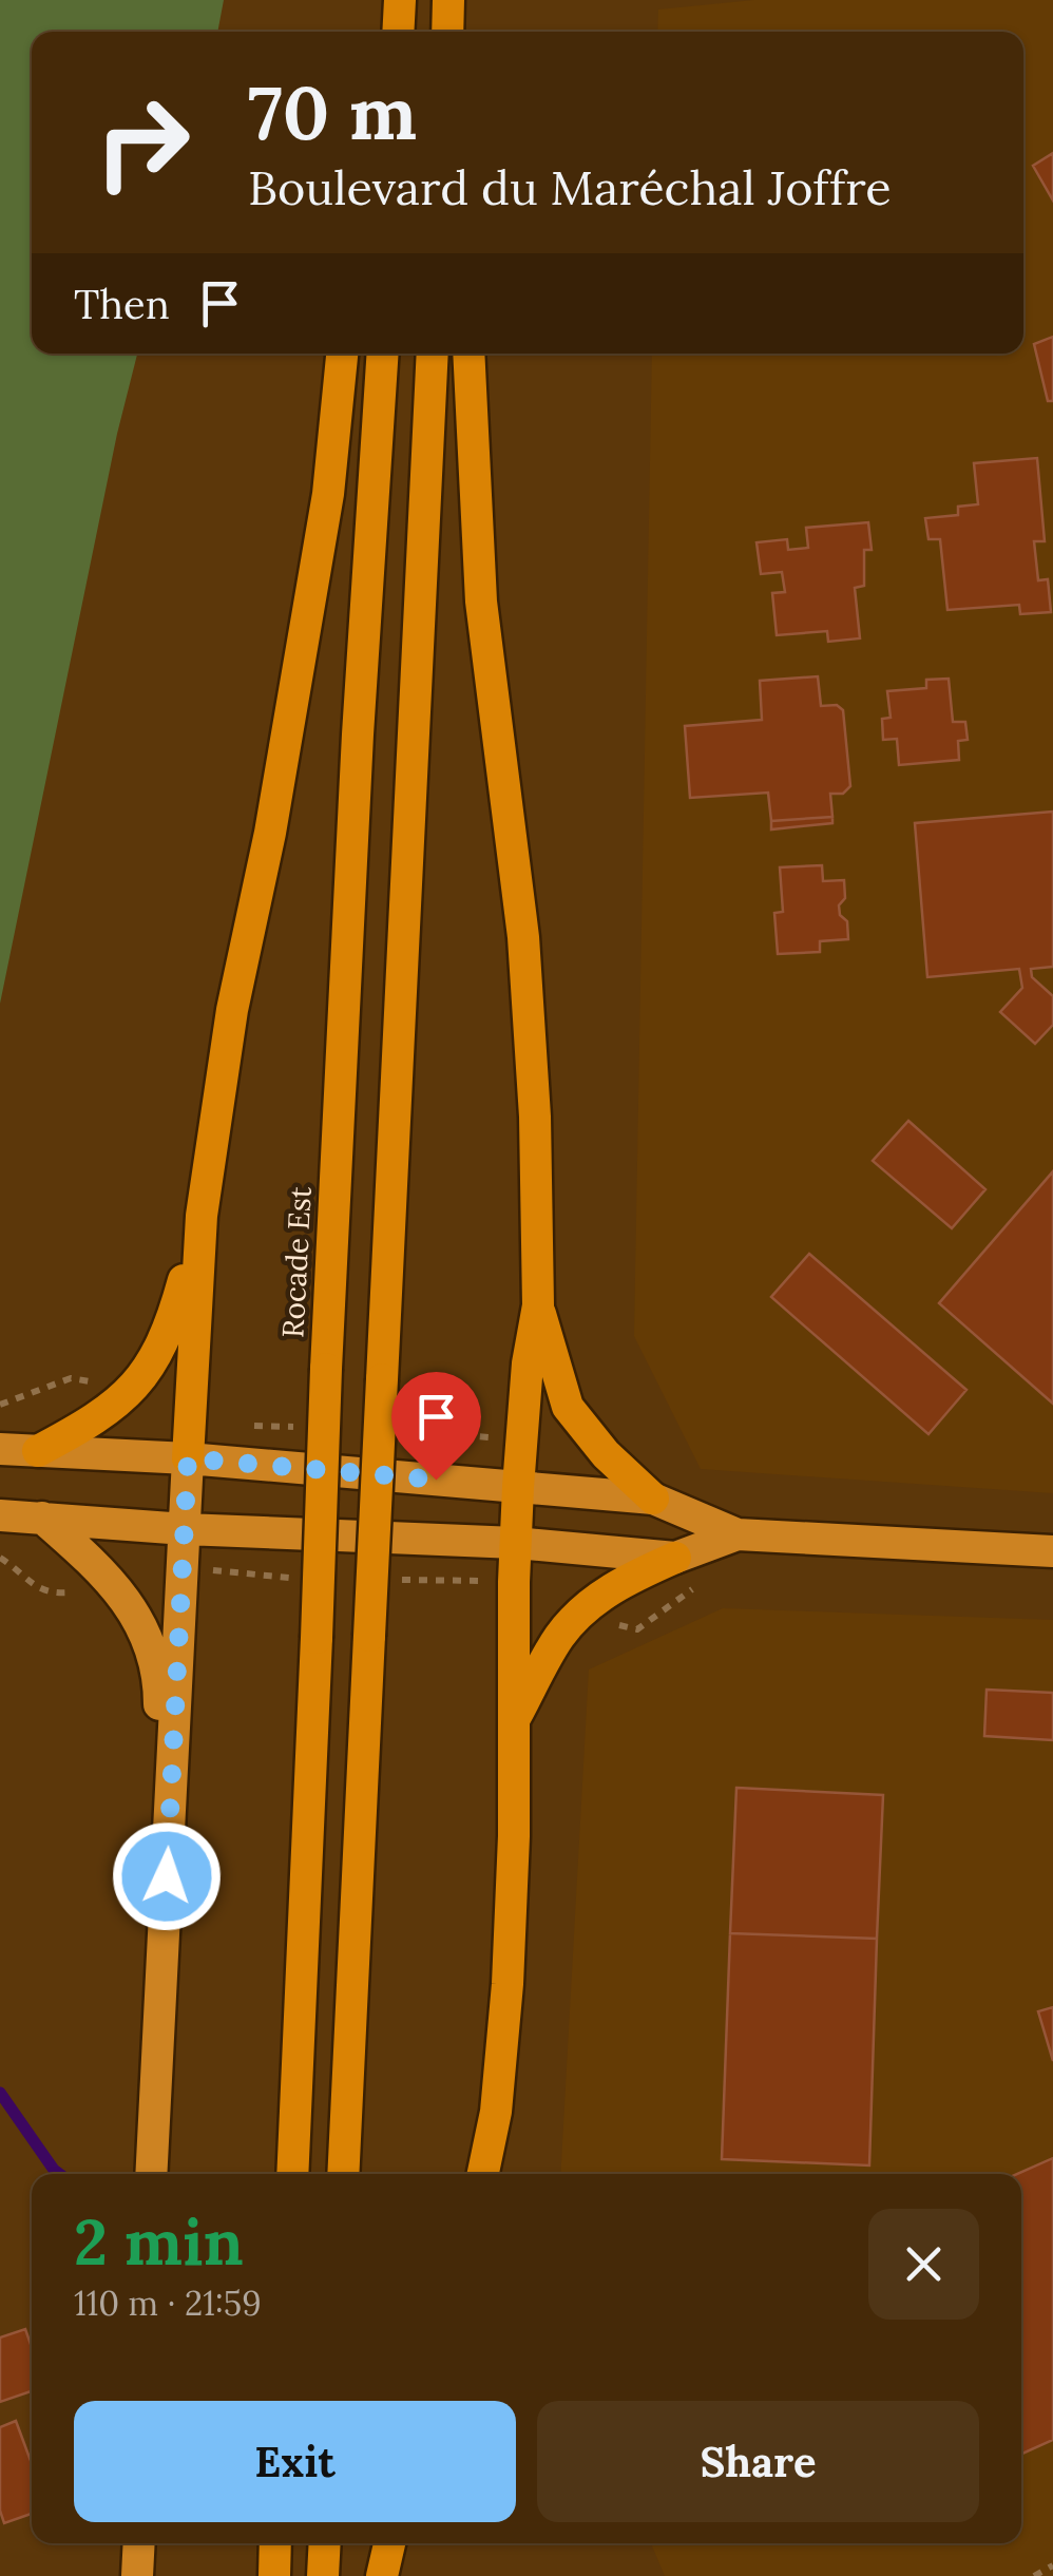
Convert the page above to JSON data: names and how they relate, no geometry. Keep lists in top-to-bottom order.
{
  "streets": {
    "highway": ["Rocade Est"]
  },
  "page": {
    "turn": ["70 m", "Boulevard du Maréchal Joffre"],
    "then": "Then",
    "heading": ["2 min", "110 m · 21:59"],
    "buttons": ["Exit", "Share"]
  }
}
